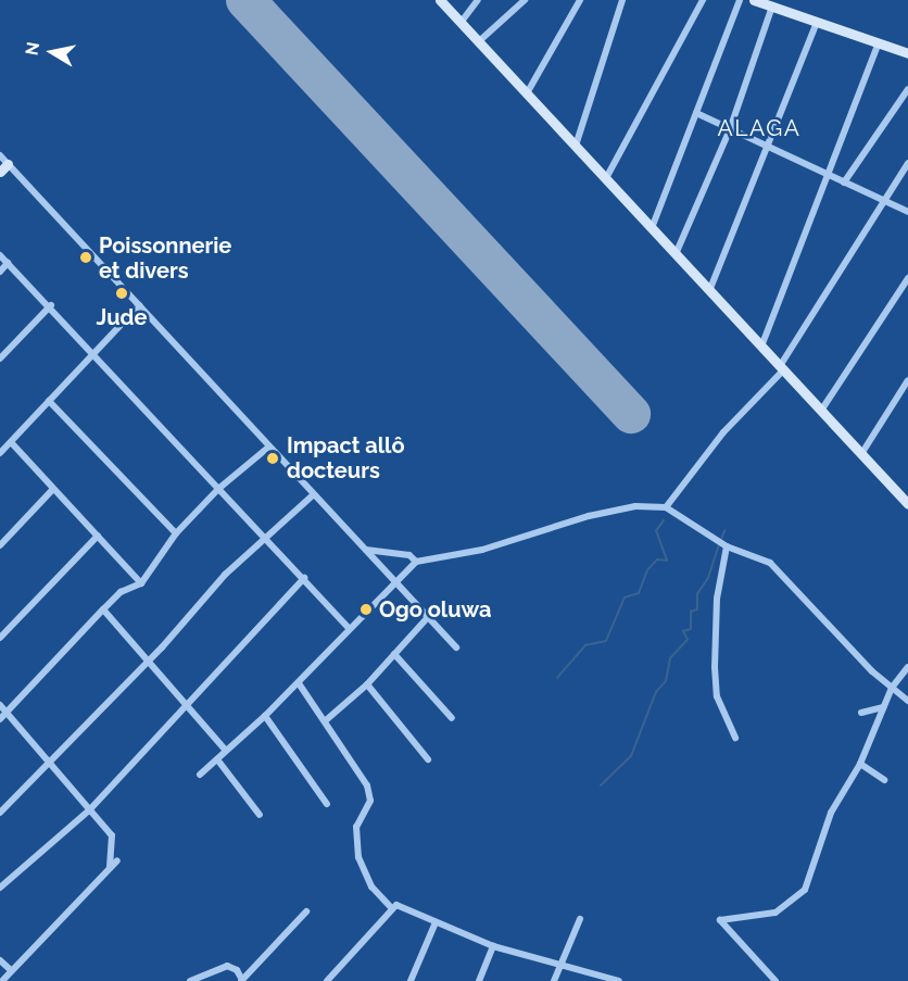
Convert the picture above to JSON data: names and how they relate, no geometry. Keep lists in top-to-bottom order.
{
  "districts": ["ALAGA"],
  "places": [
    "Poissonnerie et divers",
    "Jude",
    "Impact allô docteurs",
    "Ogo oluwa"
  ],
  "north": "left"
}
